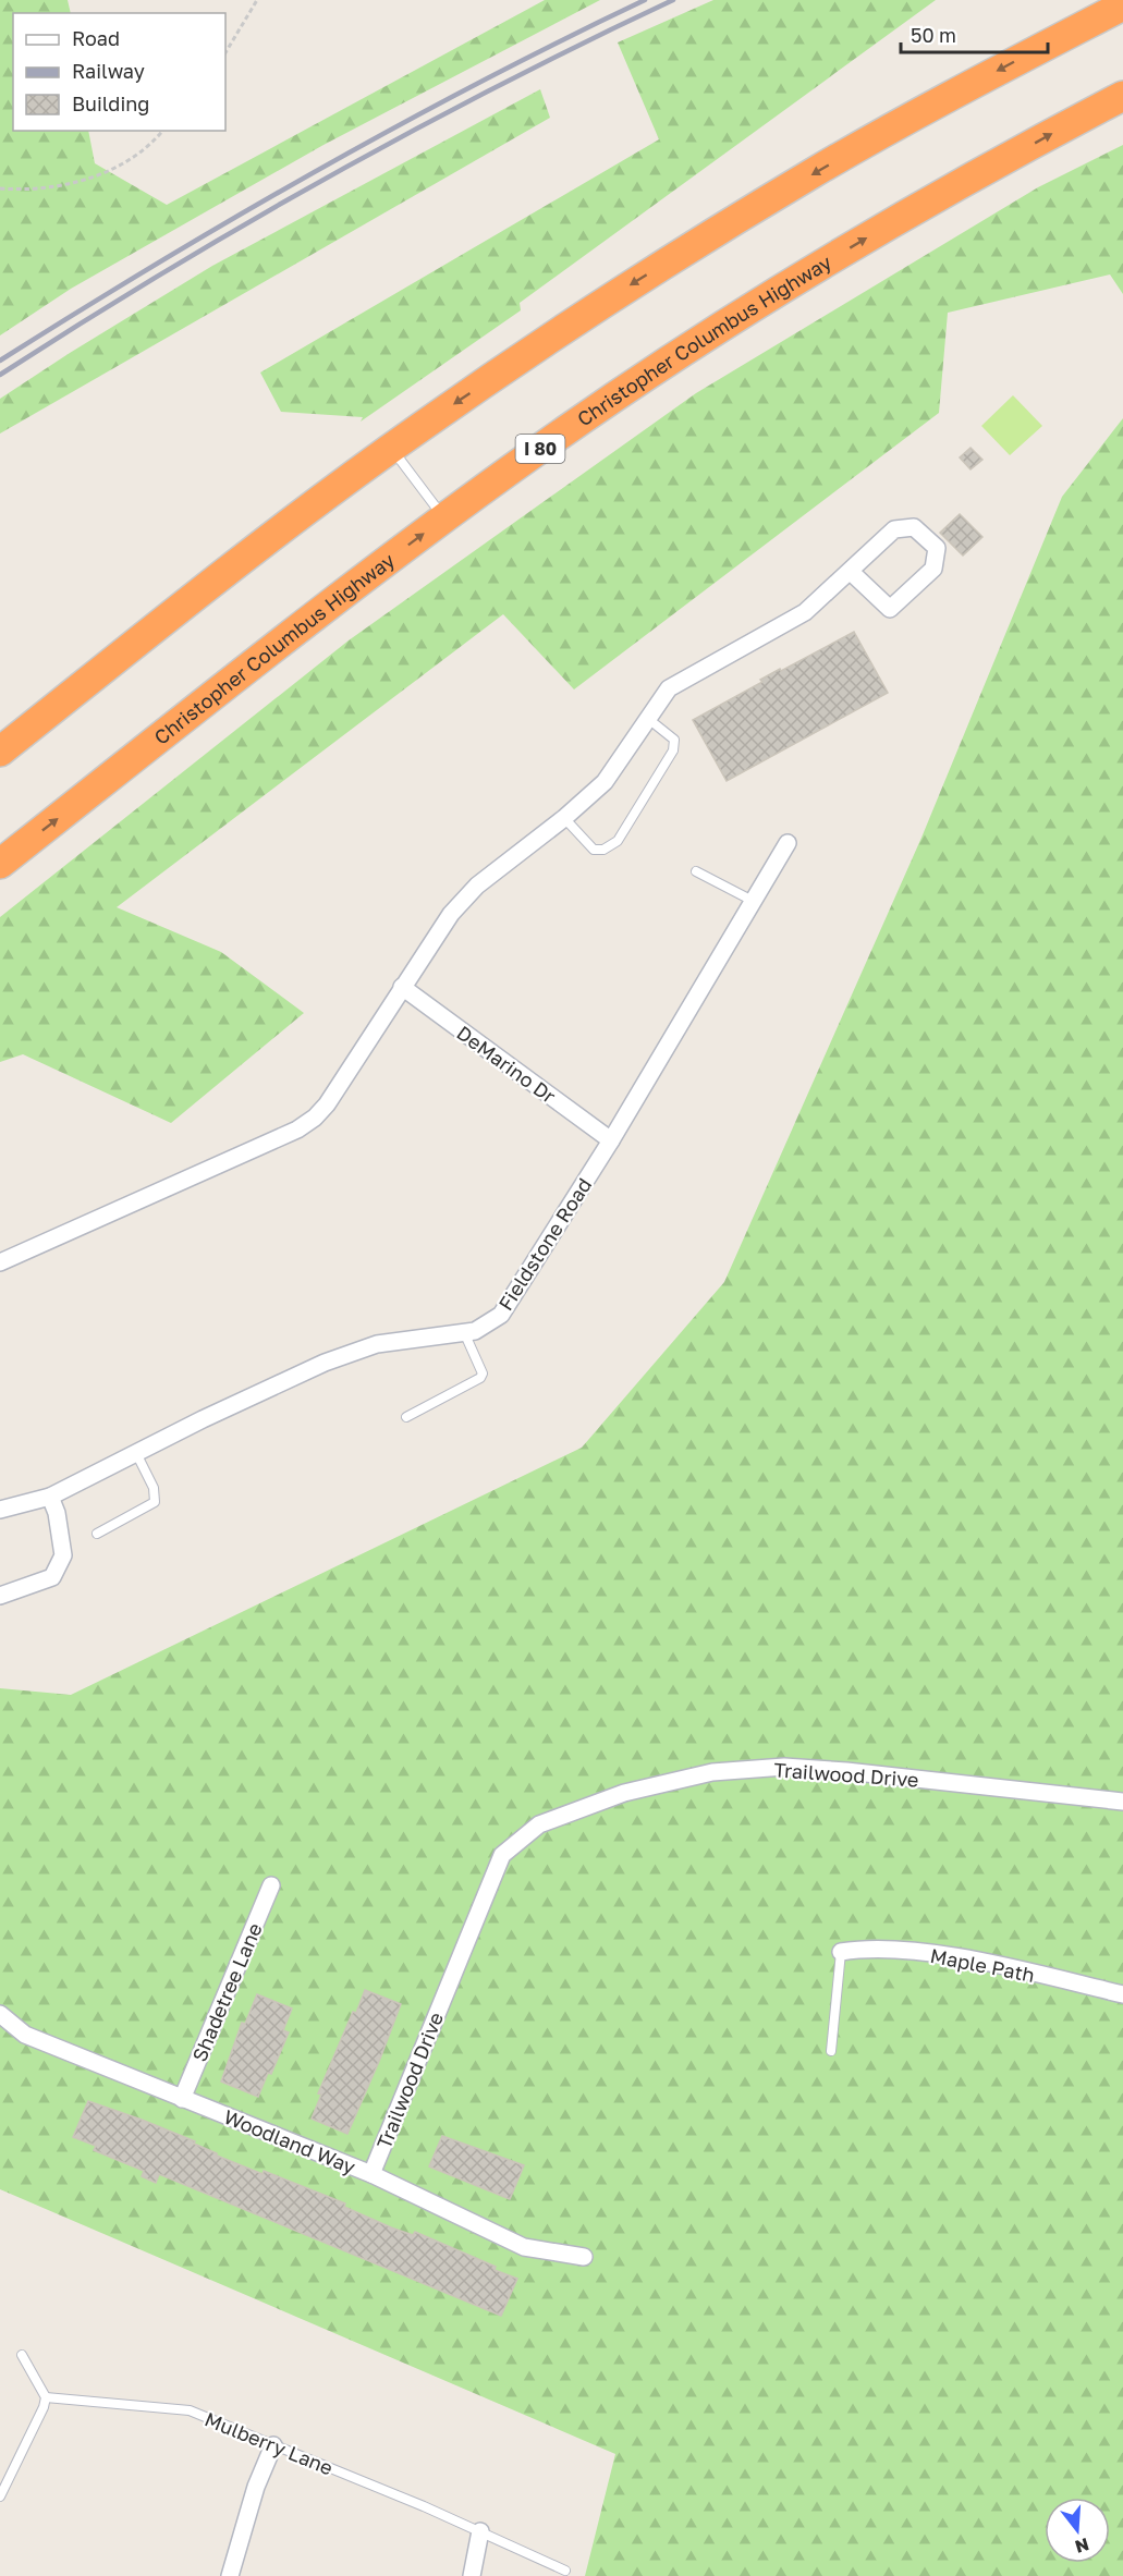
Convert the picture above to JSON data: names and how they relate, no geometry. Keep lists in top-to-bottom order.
{
  "streets": {
    "highway": ["Christopher Columbus Highway", "I 80"],
    "street": [
      "DeMarino Dr",
      "Fieldstone Road",
      "Trailwood Drive",
      "Maple Path",
      "Shadetree Lane",
      "Woodland Way"
    ],
    "lane": ["Mulberry Lane"]
  },
  "crossings": [
    ["DeMarino Dr", "Fieldstone Road"],
    ["Trailwood Drive", "Woodland Way"],
    ["Shadetree Lane", "Woodland Way"]
  ],
  "legend": ["Road", "Railway", "Building"],
  "scale_bar": "50 m",
  "north": "bottom"
}
